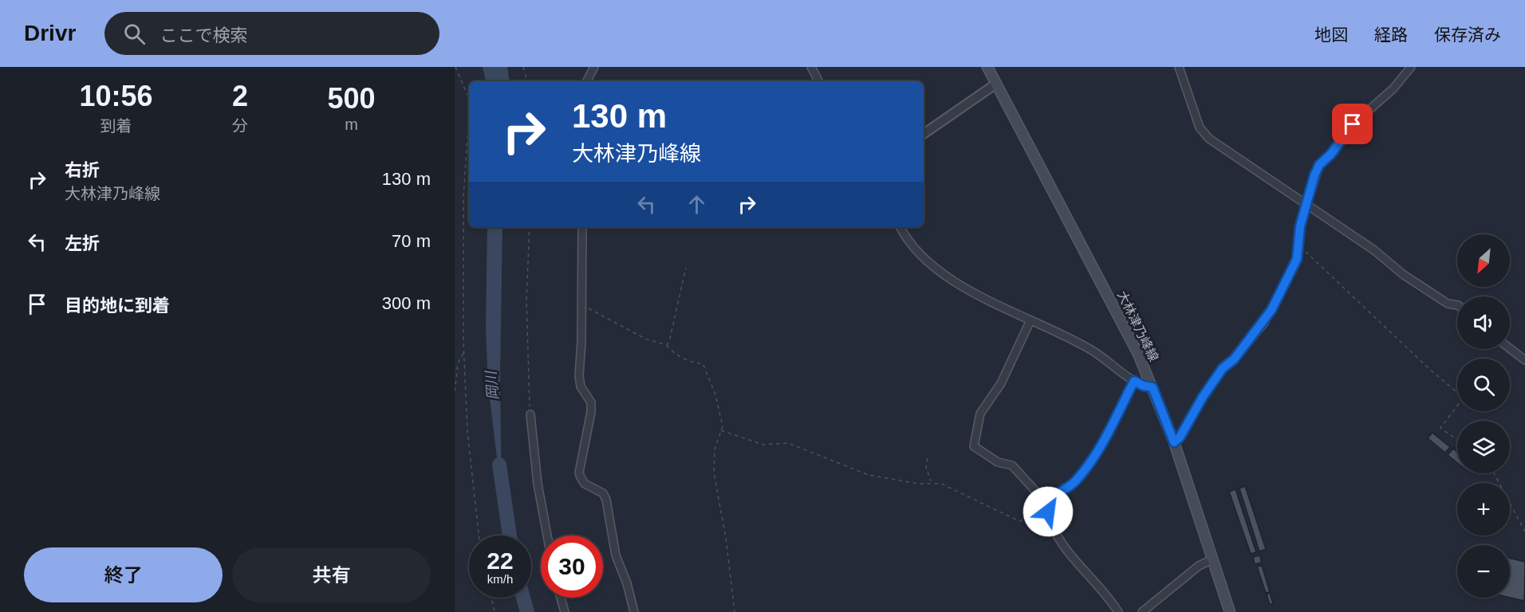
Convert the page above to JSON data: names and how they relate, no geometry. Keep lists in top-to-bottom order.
{
  "streets": {
    "main road": ["大林津乃峰線"]
  },
  "water": ["岡川"],
  "north": "bottom left",
  "page": {
    "header": "Drivr",
    "search": "ここで検索",
    "nav": ["地図", "経路", "保存済み"],
    "eta": [
      "10:56",
      "到着",
      "2",
      "分",
      "500",
      "m"
    ],
    "turn": ["130 m", "大林津乃峰線"],
    "list": [
      {
        "name": "右折",
        "note": "大林津乃峰線",
        "value": "130 m"
      },
      {
        "name": "左折",
        "value": "70 m"
      },
      {
        "name": "目的地に到着",
        "value": "300 m"
      }
    ],
    "map_buttons": ["+", "−"],
    "speed": "22 km/h",
    "limit": "30",
    "buttons": ["終了", "共有"]
  }
}
